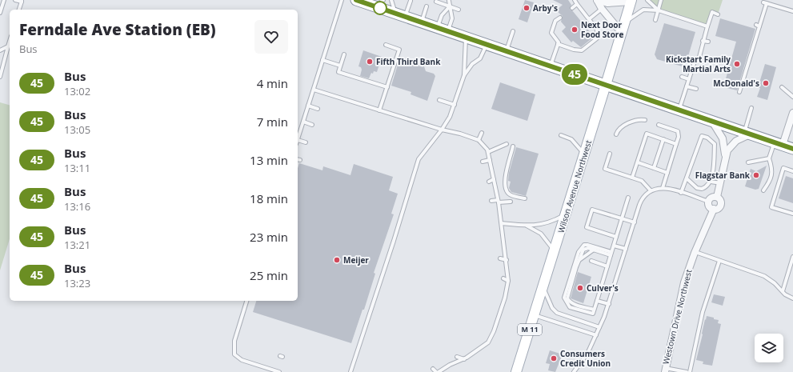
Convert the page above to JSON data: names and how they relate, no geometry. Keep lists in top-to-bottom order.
{
  "streets": {
    "main road": ["Wilson Avenue Northwest", "M 11"],
    "street": ["Westown Drive Northwest"]
  },
  "places": [
    "Arby's",
    "Next Door Food Store",
    "Fifth Third Bank",
    "Kickstart Family Martial Arts",
    "McDonald's",
    "Flagstar Bank",
    "Meijer",
    "Culver's",
    "Consumers Credit Union"
  ],
  "lines": ["bus line 45"],
  "page": {
    "on_map": "45",
    "heading": ["Ferndale Ave Station (EB)", "Bus"],
    "list": [
      {
        "mark": "45",
        "name": "Bus",
        "note": "13:02",
        "value": "4 min"
      },
      {
        "mark": "45",
        "name": "Bus",
        "note": "13:05",
        "value": "7 min"
      },
      {
        "mark": "45",
        "name": "Bus",
        "note": "13:11",
        "value": "13 min"
      },
      {
        "mark": "45",
        "name": "Bus",
        "note": "13:16",
        "value": "18 min"
      },
      {
        "mark": "45",
        "name": "Bus",
        "note": "13:21",
        "value": "23 min"
      },
      {
        "mark": "45",
        "name": "Bus",
        "note": "13:23",
        "value": "25 min"
      }
    ]
  }
}
